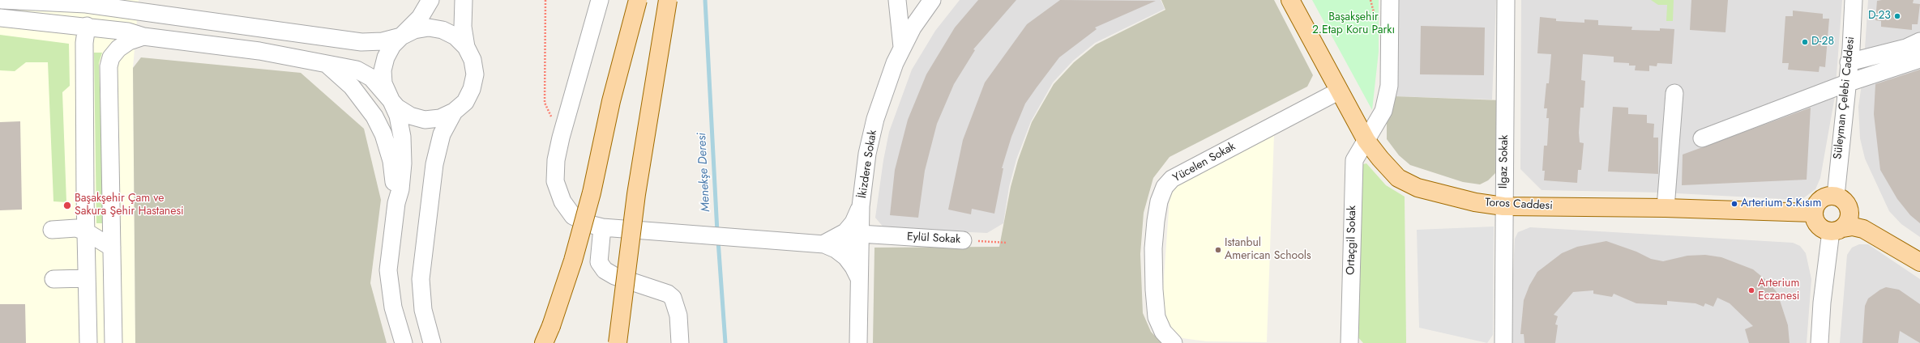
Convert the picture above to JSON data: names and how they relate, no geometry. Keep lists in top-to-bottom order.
{
  "streets": {
    "main road": ["Toros Caddesi"],
    "street": [
      "Süleyman Çelebi Caddesi",
      "Ilgaz Sokak",
      "Yücelen Sokak",
      "İkizdere Sokak",
      "Eylül Sokak",
      "Ortaçgil Sokak"
    ]
  },
  "crossings": [
    ["Süleyman Çelebi Caddesi", "Toros Caddesi"],
    ["Ilgaz Sokak", "Toros Caddesi"],
    ["Yücelen Sokak", "Toros Caddesi"],
    ["İkizdere Sokak", "Eylül Sokak"],
    ["Toros Caddesi", "Ortaçgil Sokak"]
  ],
  "water": ["Menekşe Deresi"],
  "parks": ["Başakşehir 2.Etap Koru Parkı"],
  "places": [
    "D-23",
    "D-28",
    "Arterium 5.Kısım",
    "Başakşehir Çam ve Sakura Şehir Hastanesi",
    "Istanbul American Schools",
    "Arterium Eczanesi"
  ]
}
